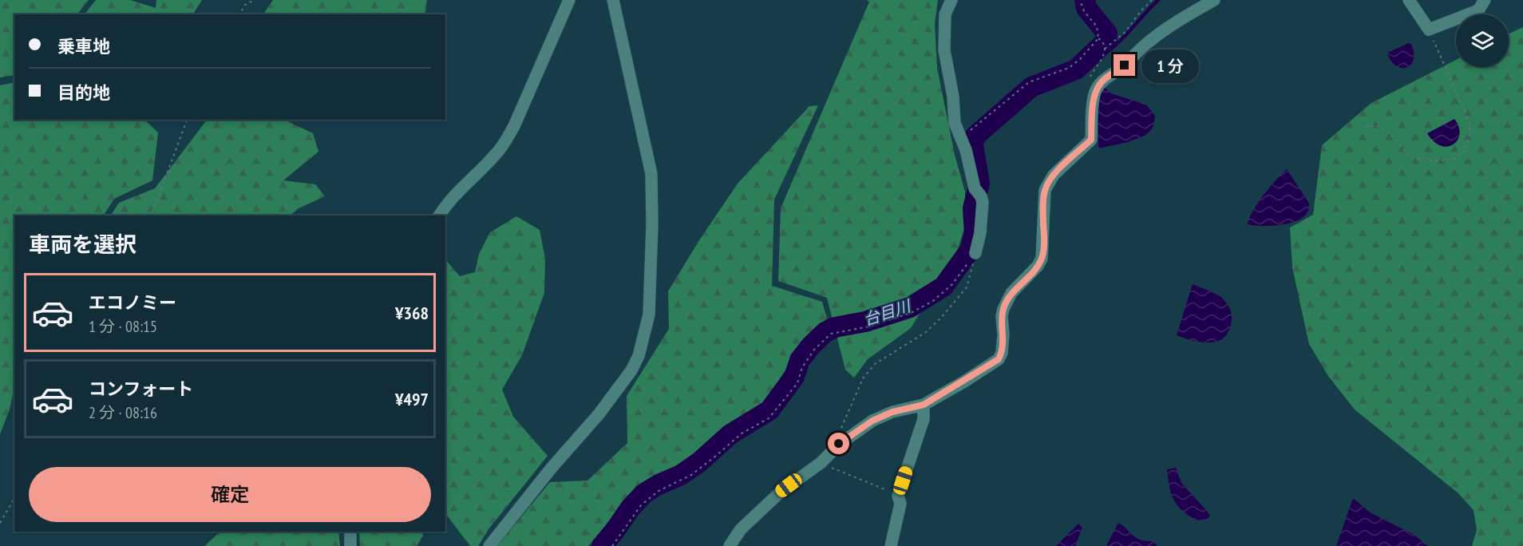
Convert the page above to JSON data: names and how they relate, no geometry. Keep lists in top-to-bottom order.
{
  "water": ["台目川"],
  "page": {
    "banner": ["乗車地", "目的地"],
    "bubble": "1 分",
    "heading": "車両を選択",
    "list": [
      {
        "name": "エコノミー",
        "note": "1 分 · 08:15",
        "value": "¥368"
      },
      {
        "name": "コンフォート",
        "note": "2 分 · 08:16",
        "value": "¥497"
      }
    ],
    "buttons": "確定"
  }
}
